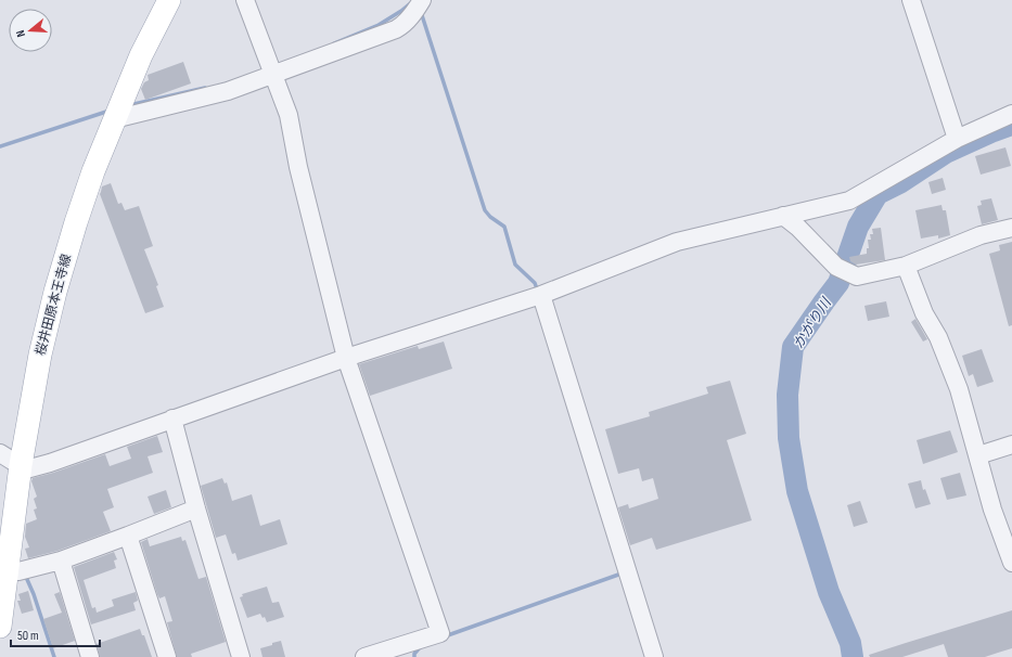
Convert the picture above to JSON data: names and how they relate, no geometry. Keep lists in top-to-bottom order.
{
  "streets": {
    "main road": ["桜井田原本王寺線"]
  },
  "water": ["かがり川"],
  "scale_bar": "50 m",
  "north": "left"
}
